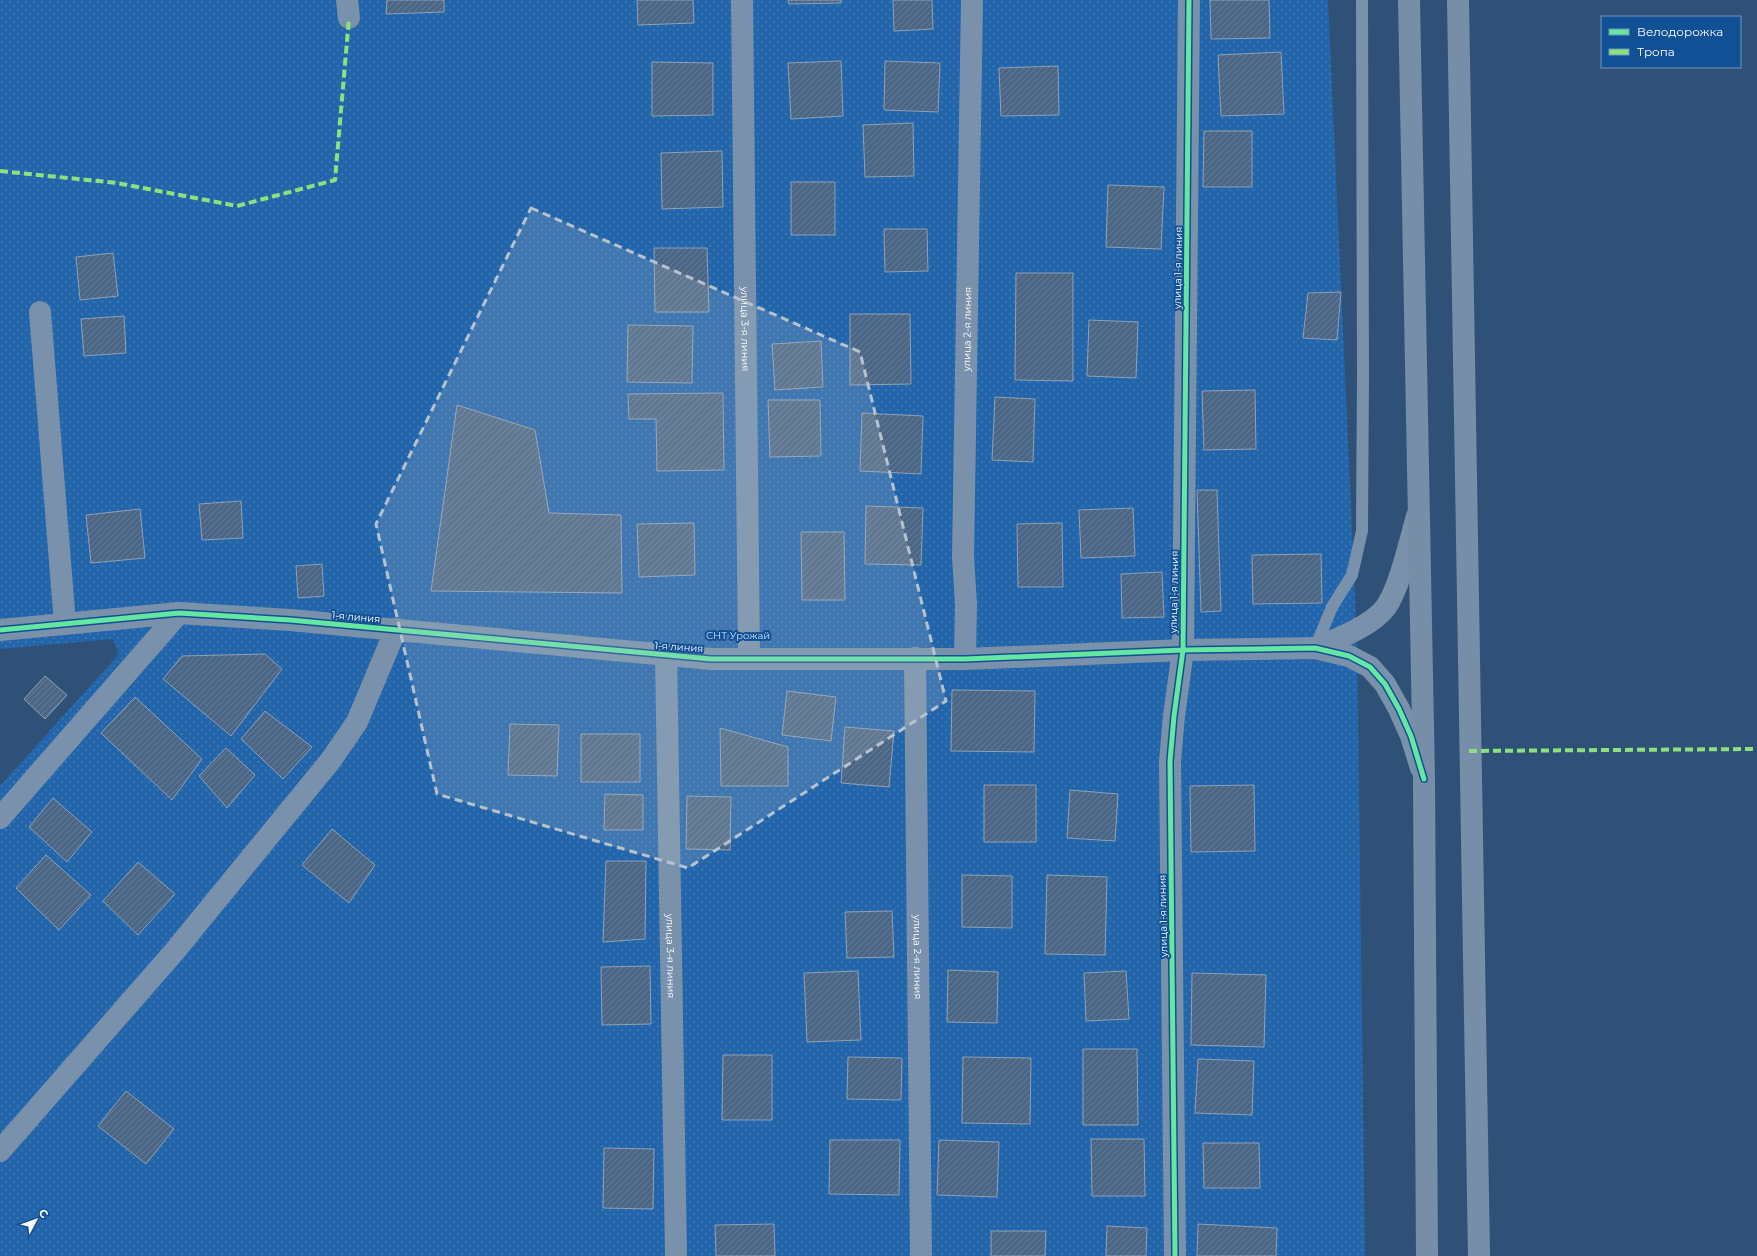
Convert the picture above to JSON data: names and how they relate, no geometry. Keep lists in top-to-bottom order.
{
  "streets": {
    "street": [
      "улица 1-я линия",
      "улица 3-я линия",
      "улица 2-я линия",
      "1-я линия"
    ]
  },
  "crossings": [
    ["улица 1-я линия", "1-я линия"],
    ["улица 3-я линия", "1-я линия"],
    ["улица 2-я линия", "1-я линия"]
  ],
  "parks": ["СНТ Урожай"],
  "legend": ["Велодорожка", "Тропа"],
  "north": "top right"
}
